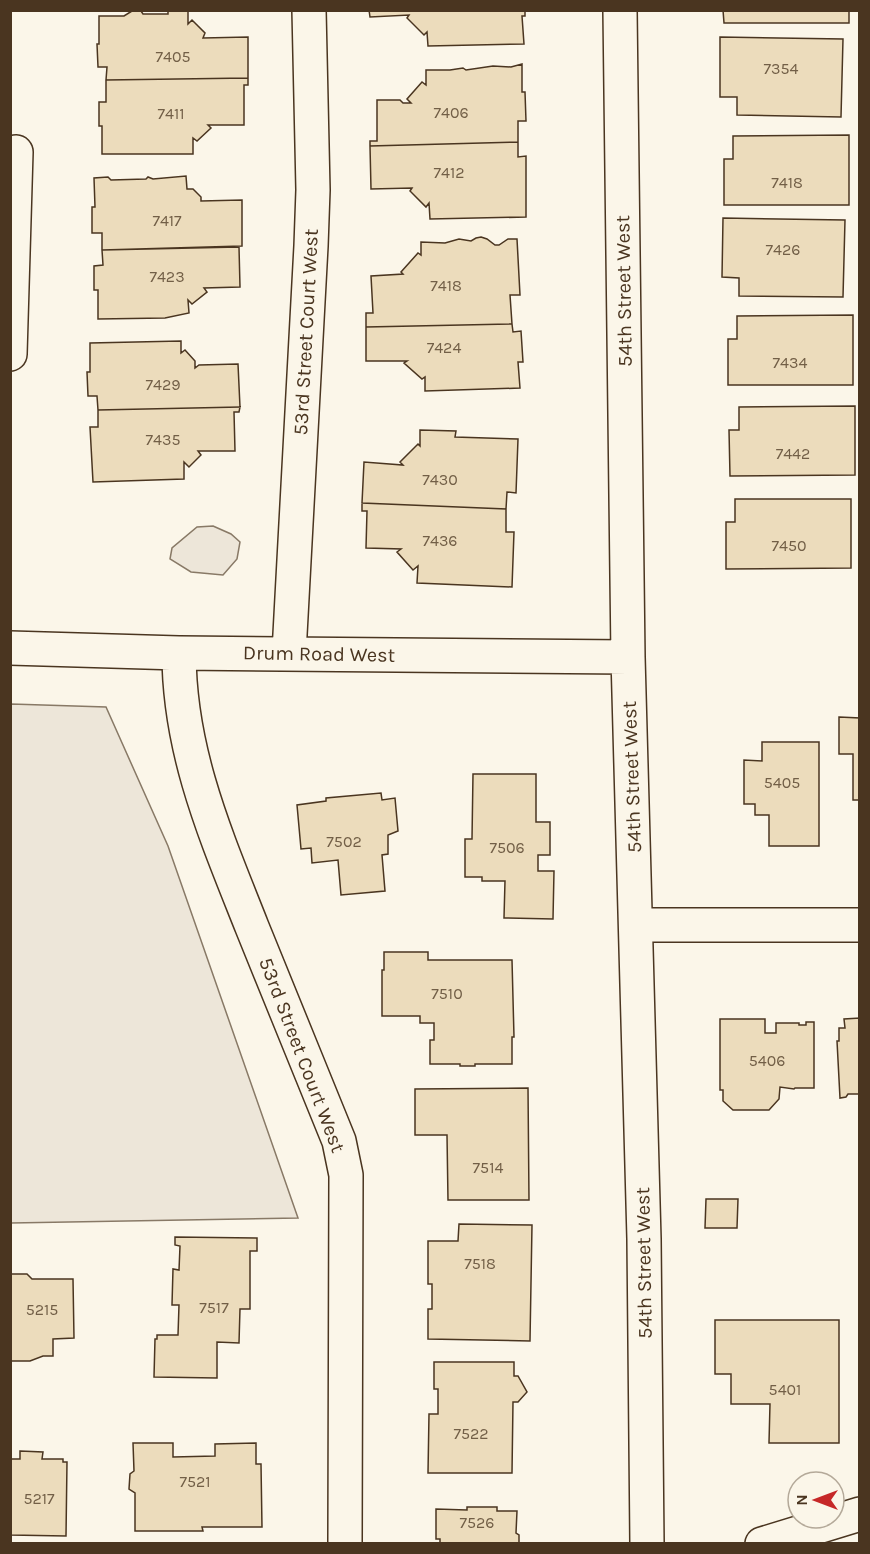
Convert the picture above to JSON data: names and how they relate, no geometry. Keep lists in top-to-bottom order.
{
  "streets": {
    "street": ["54th Street West", "53rd Street Court West", "Drum Road West"]
  },
  "crossings": [
    ["54th Street West", "Drum Road West"],
    ["53rd Street Court West", "Drum Road West"]
  ],
  "house_numbers": [
    "7405",
    "7354",
    "7406",
    "7411",
    "7412",
    "7418",
    "7417",
    "7426",
    "7423",
    "7418",
    "7424",
    "7434",
    "7429",
    "7435",
    "7442",
    "7430",
    "7436",
    "7450",
    "5405",
    "7502",
    "7506",
    "7510",
    "5406",
    "7514",
    "7518",
    "7517",
    "5215",
    "5401",
    "7522",
    "7521",
    "5217",
    "7526"
  ],
  "north": "left"
}
